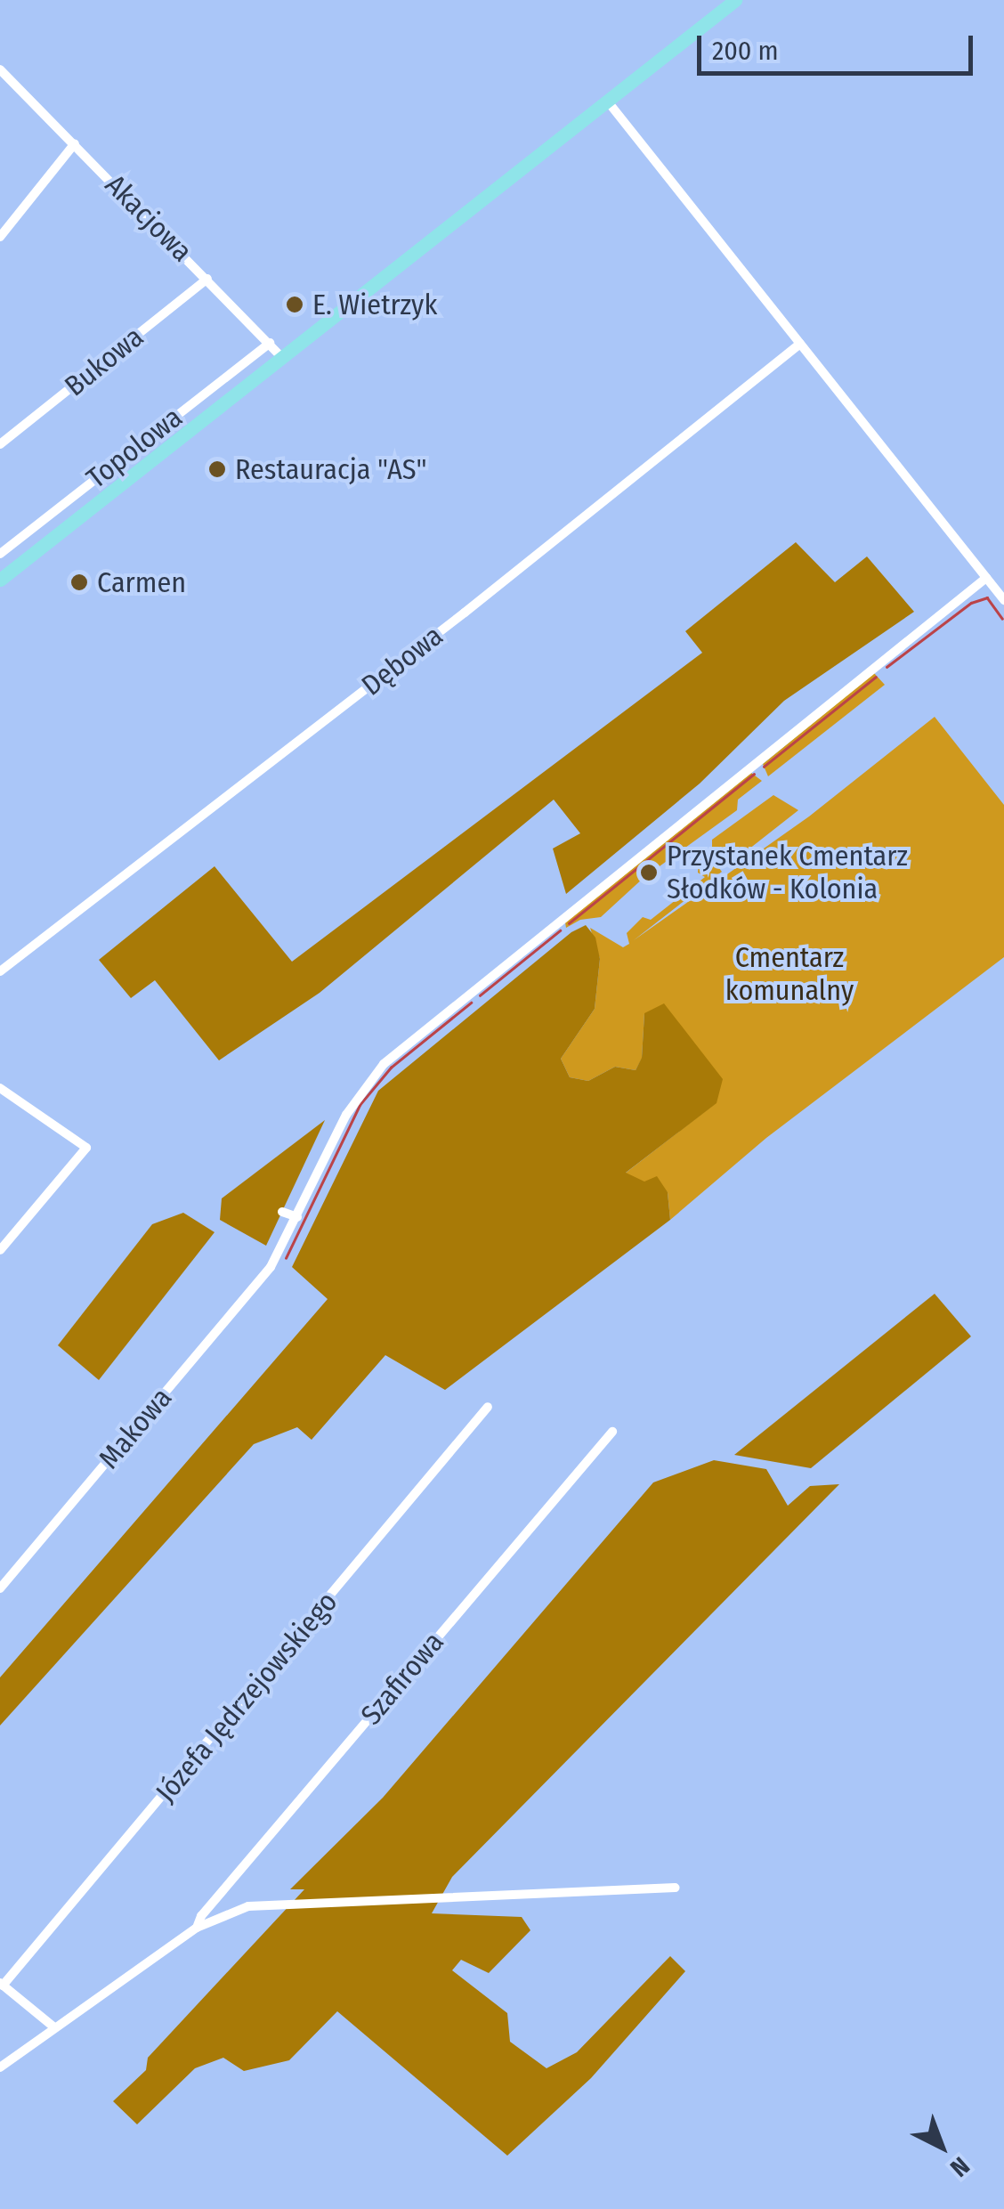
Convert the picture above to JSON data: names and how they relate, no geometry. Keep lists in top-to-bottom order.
{
  "streets": {
    "street": [
      "Akacjowa",
      "Bukowa",
      "Topolowa",
      "Dębowa",
      "Makowa",
      "Szafirowa",
      "Józefa Jędrzejowskiego"
    ]
  },
  "crossings": [
    ["Akacjowa", "Bukowa"],
    ["Akacjowa", "Topolowa"]
  ],
  "parks": ["Cmentarz komunalny"],
  "places": [
    "E. Wietrzyk",
    "Restauracja \"AS\"",
    "Carmen",
    "Przystanek Cmentarz Słodków - Kolonia"
  ],
  "scale_bar": "200 m",
  "north": "bottom right"
}
